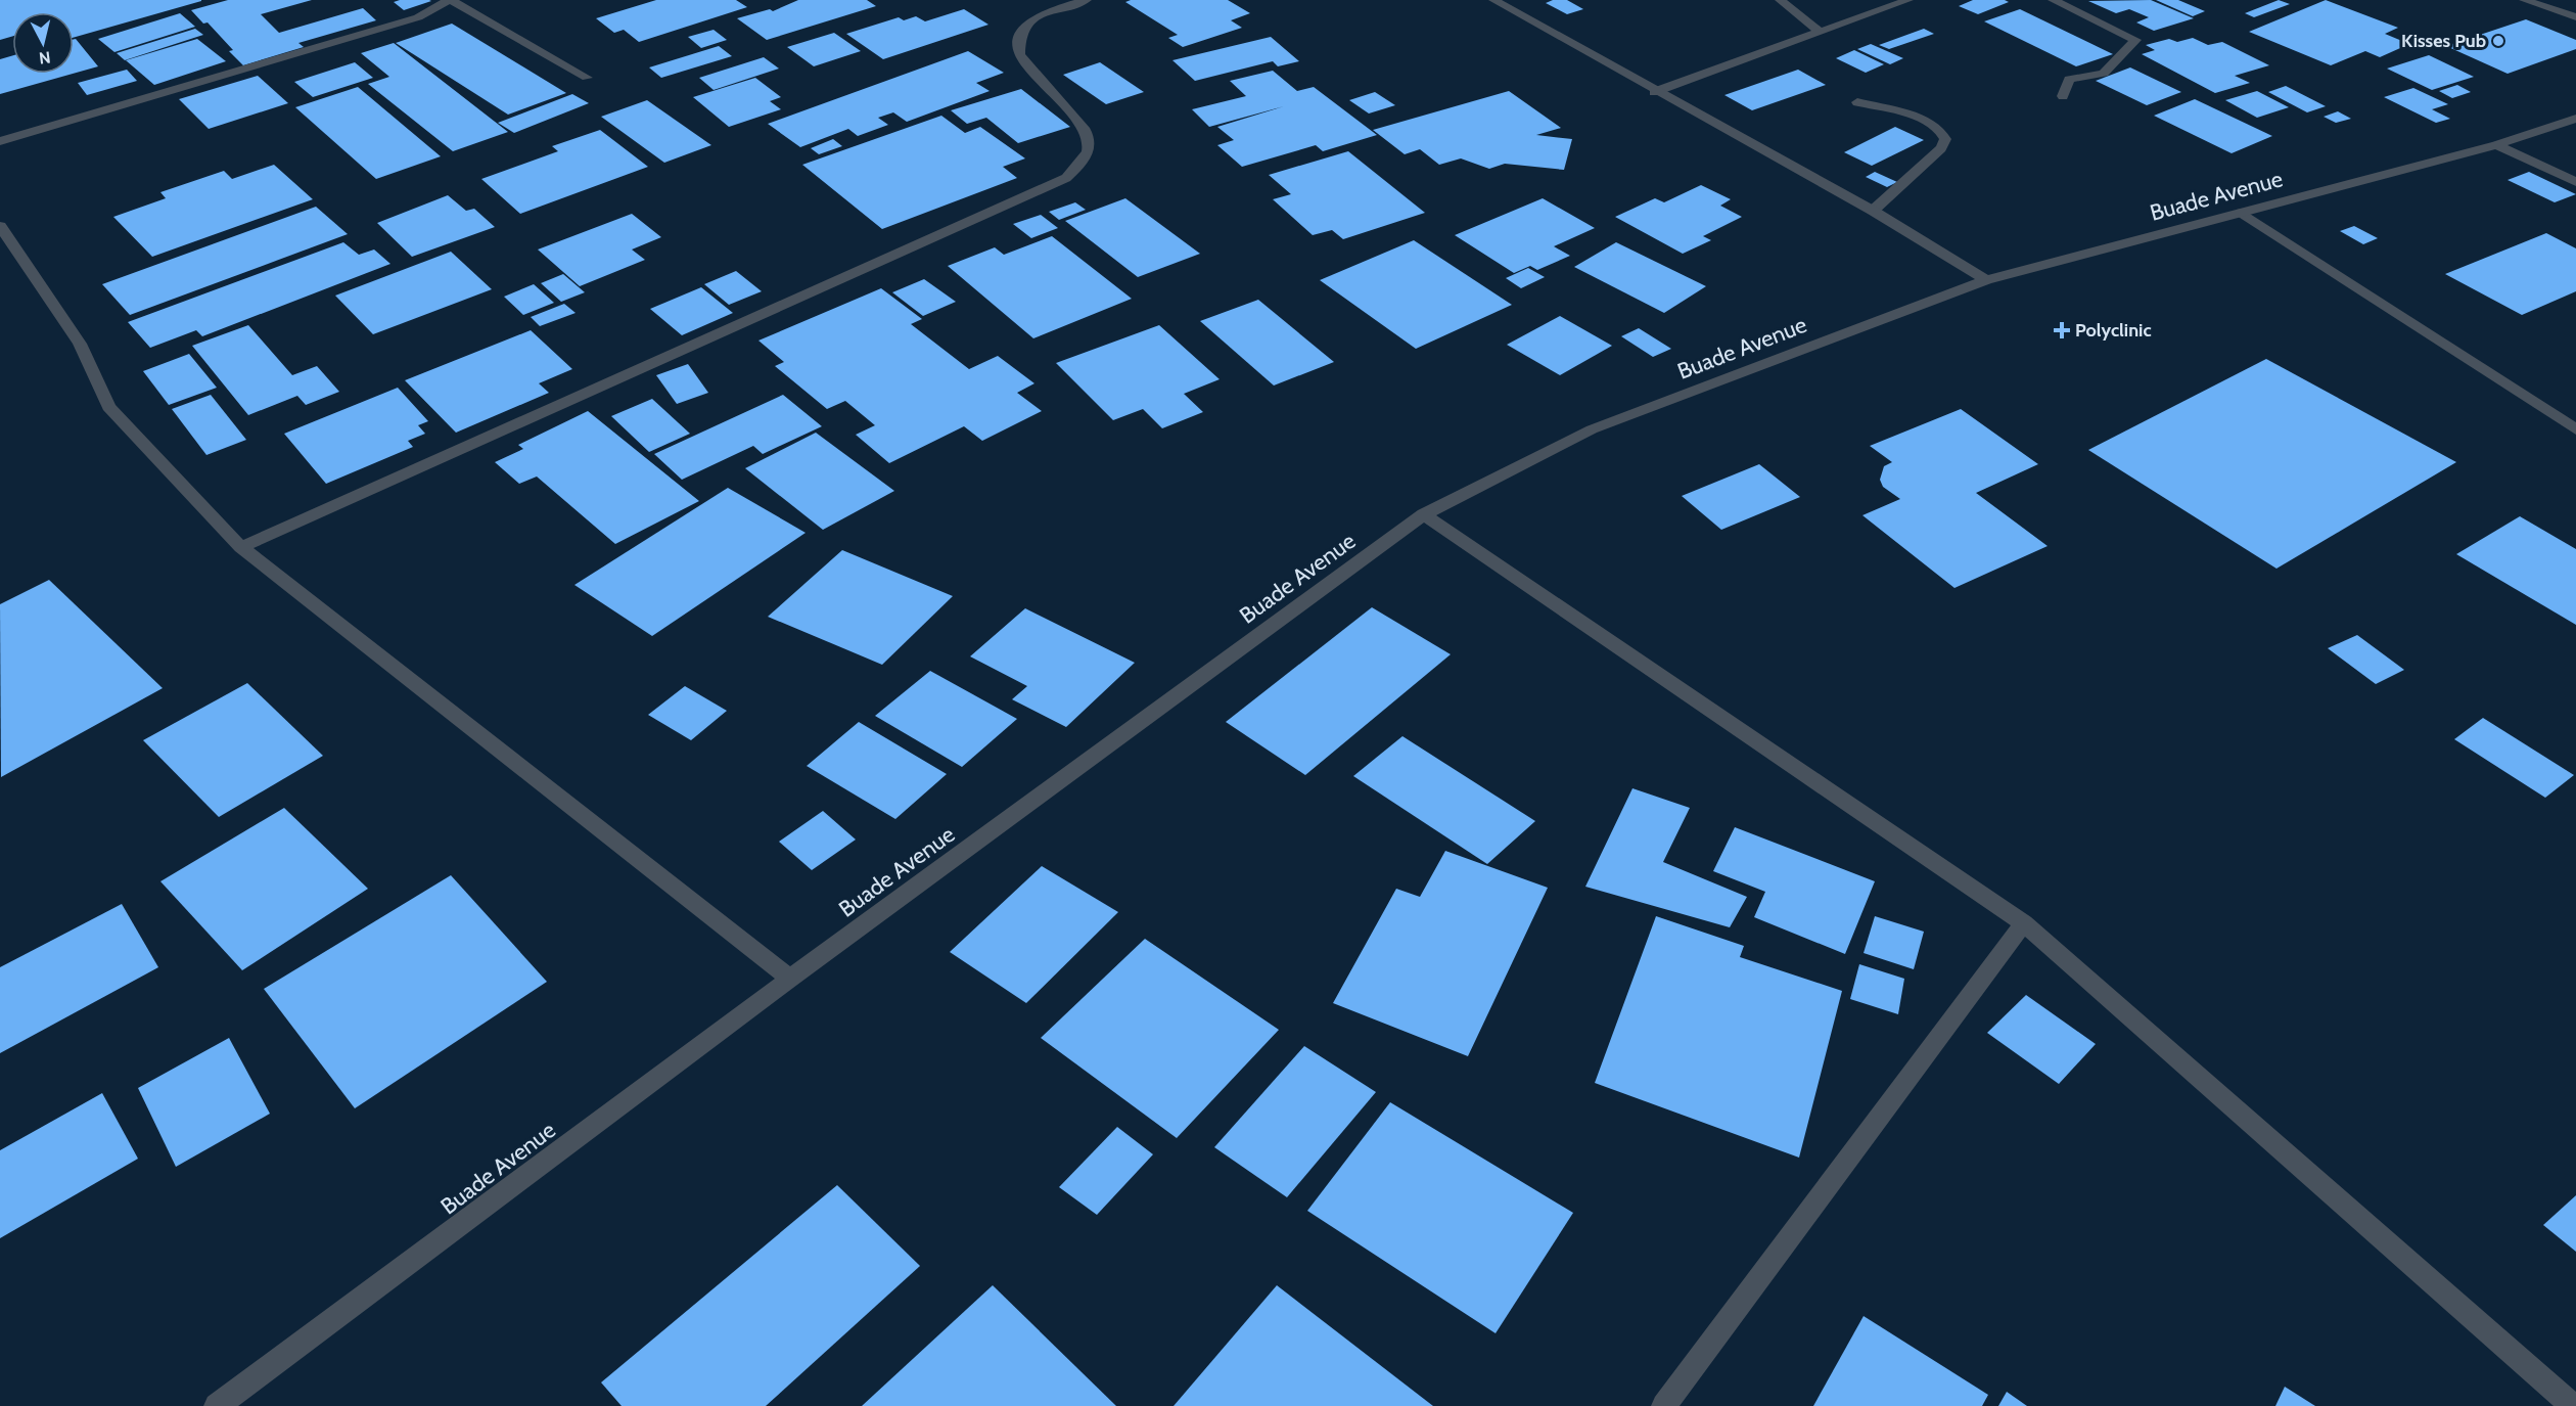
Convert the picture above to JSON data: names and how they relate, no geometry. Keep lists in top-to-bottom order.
{
  "streets": {
    "street": ["Buade Avenue"]
  },
  "places": {
    "other": ["Kisses Pub"],
    "health": ["Polyclinic"]
  },
  "north": "bottom"
}
